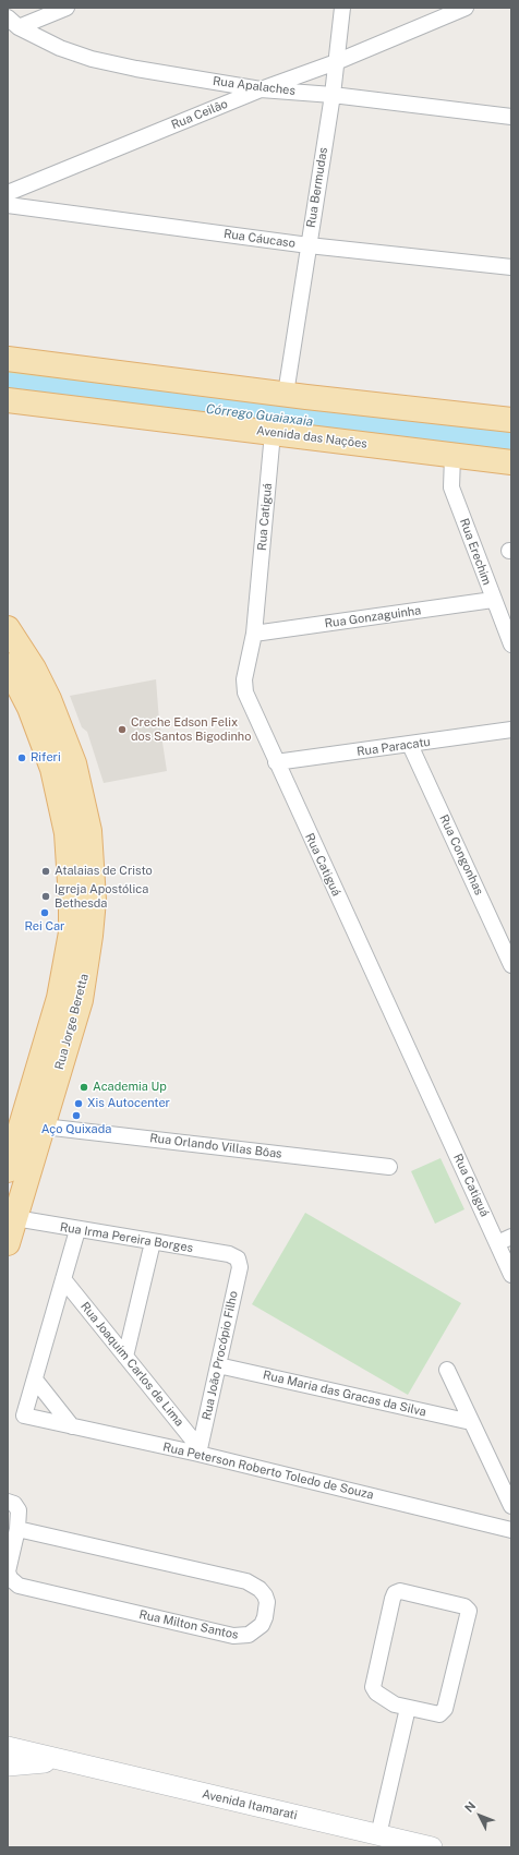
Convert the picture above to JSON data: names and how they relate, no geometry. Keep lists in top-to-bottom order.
{
  "streets": {
    "main road": ["Avenida das Nações", "Rua Jorge Beretta", "Avenida Itamarati"],
    "street": [
      "Rua Apalaches",
      "Rua Ceilão",
      "Rua Bermudas",
      "Rua Cáucaso",
      "Rua Catiguá",
      "Rua Erechim",
      "Rua Gonzaguinha",
      "Rua Paracatu",
      "Rua Congonhas",
      "Rua Orlando Villas Bôas",
      "Rua Irma Pereira Borges",
      "Rua João Procópio Filho",
      "Rua Joaquim Carlos de Lima",
      "Rua Maria das Gracas da Silva",
      "Rua Peterson Roberto Toledo de Souza",
      "Rua Milton Santos"
    ]
  },
  "crossings": [
    ["Rua Apalaches", "Rua Ceilão"],
    ["Rua Apalaches", "Rua Bermudas"],
    ["Rua Ceilão", "Rua Bermudas"],
    ["Rua Bermudas", "Rua Cáucaso"],
    ["Avenida das Nações", "Rua Catiguá"],
    ["Avenida das Nações", "Rua Erechim"],
    ["Rua Catiguá", "Rua Gonzaguinha"],
    ["Rua Catiguá", "Rua Paracatu"],
    ["Rua Erechim", "Rua Gonzaguinha"],
    ["Rua Paracatu", "Rua Congonhas"],
    ["Rua Jorge Beretta", "Rua Orlando Villas Bôas"],
    ["Rua Jorge Beretta", "Rua Irma Pereira Borges"],
    ["Rua Irma Pereira Borges", "Rua João Procópio Filho"],
    ["Rua João Procópio Filho", "Rua Joaquim Carlos de Lima"],
    ["Rua João Procópio Filho", "Rua Maria das Gracas da Silva"],
    ["Rua João Procópio Filho", "Rua Peterson Roberto Toledo de Souza"],
    ["Rua Joaquim Carlos de Lima", "Rua Peterson Roberto Toledo de Souza"]
  ],
  "water": ["Córrego Guaiaxaia"],
  "places": [
    "Creche Edson Felix dos Santos Bigodinho",
    "Riferi",
    "Atalaias de Cristo",
    "Igreja Apostólica Bethesda",
    "Rei Car",
    "Academia Up",
    "Xis Autocenter",
    "Aço Quixada"
  ],
  "north": "top left"
}
